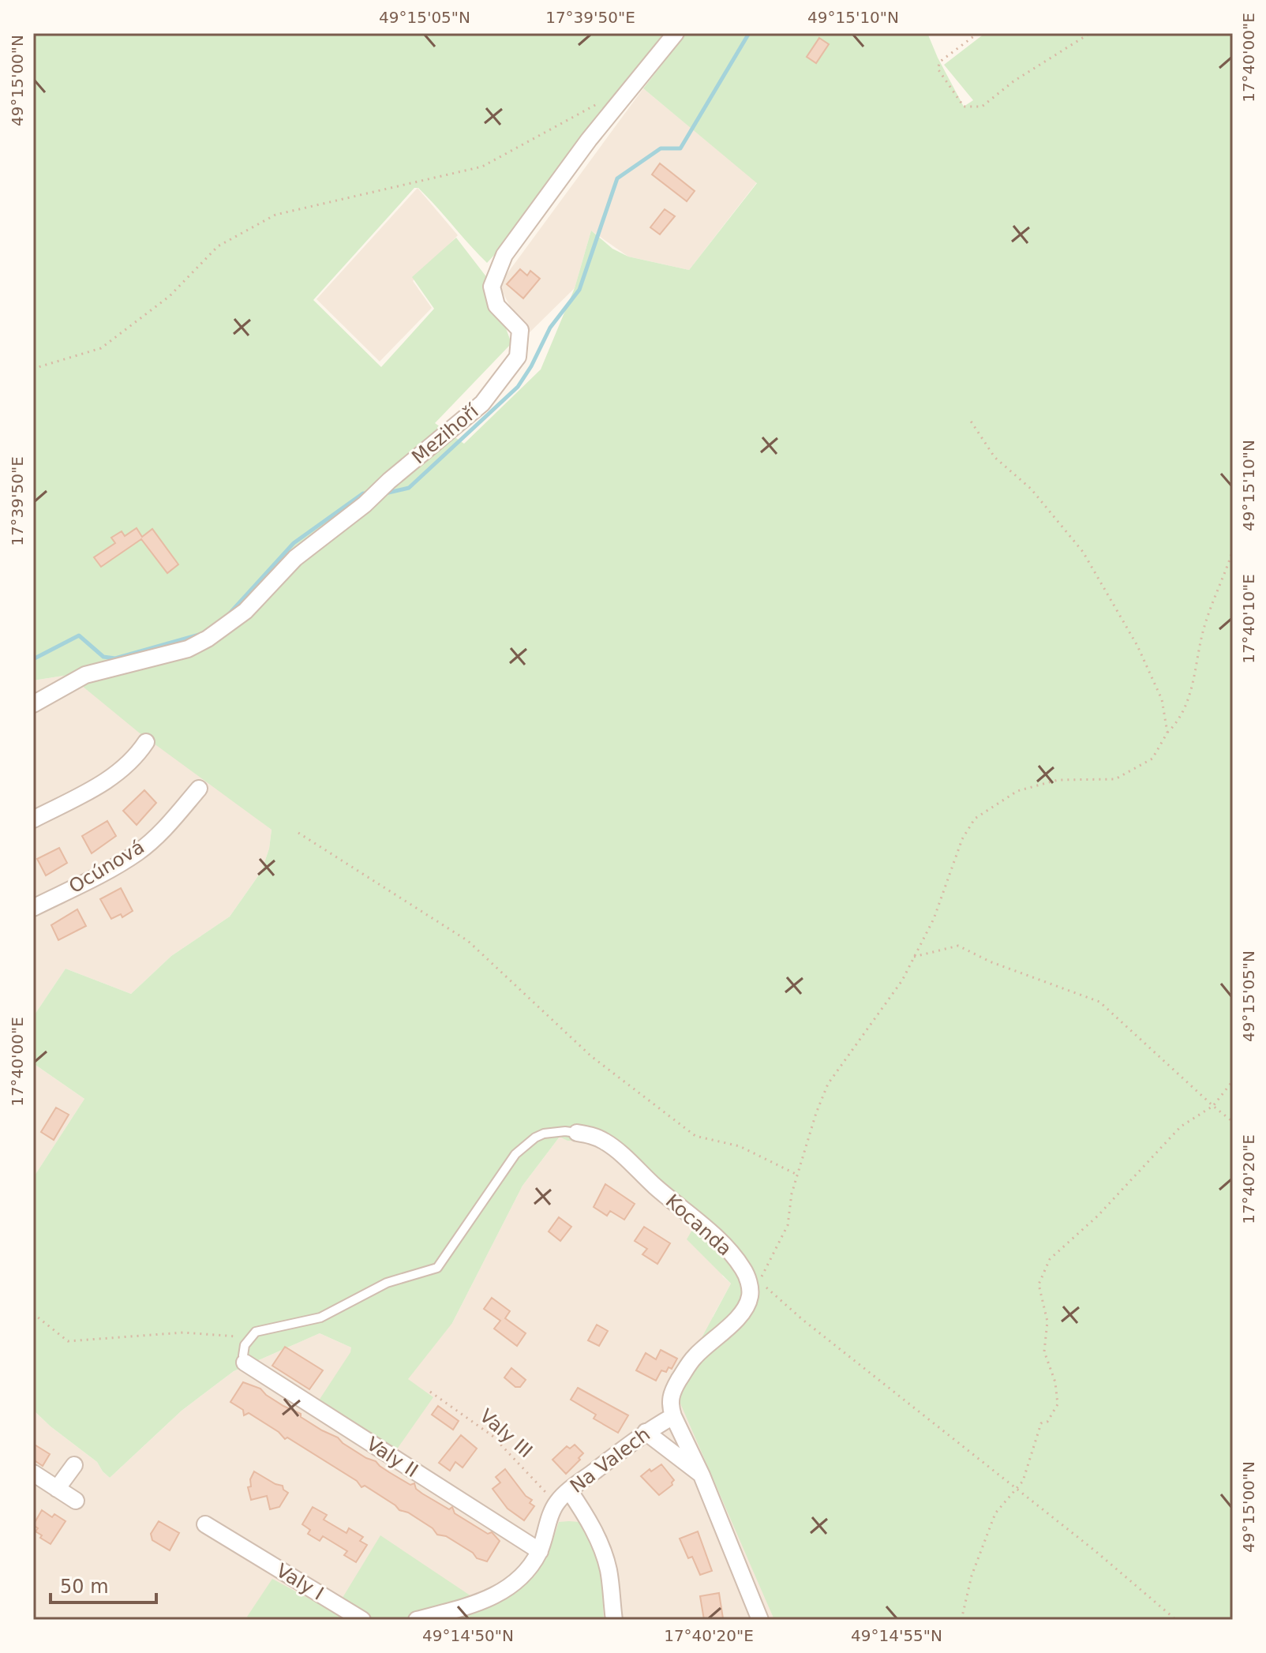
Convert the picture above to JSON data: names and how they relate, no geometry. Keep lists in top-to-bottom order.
{
  "streets": {
    "street": [
      "Mezihoří",
      "Ocúnová",
      "Kocanda",
      "Valy II",
      "Na Valech",
      "Valy I"
    ],
    "path": ["Valy III"]
  },
  "crossings": [
    ["Kocanda", "Na Valech"],
    ["Valy III", "Na Valech"],
    ["Valy II", "Na Valech"]
  ],
  "scale_bar": "50 m",
  "coordinates": [
    "49°15'05\"N",
    "17°39'50\"E",
    "49°15'10\"N",
    "17°40'00\"E",
    "49°15'00\"N",
    "17°40'10\"E",
    "17°40'20\"E",
    "49°14'50\"N",
    "49°14'55\"N"
  ]
}
